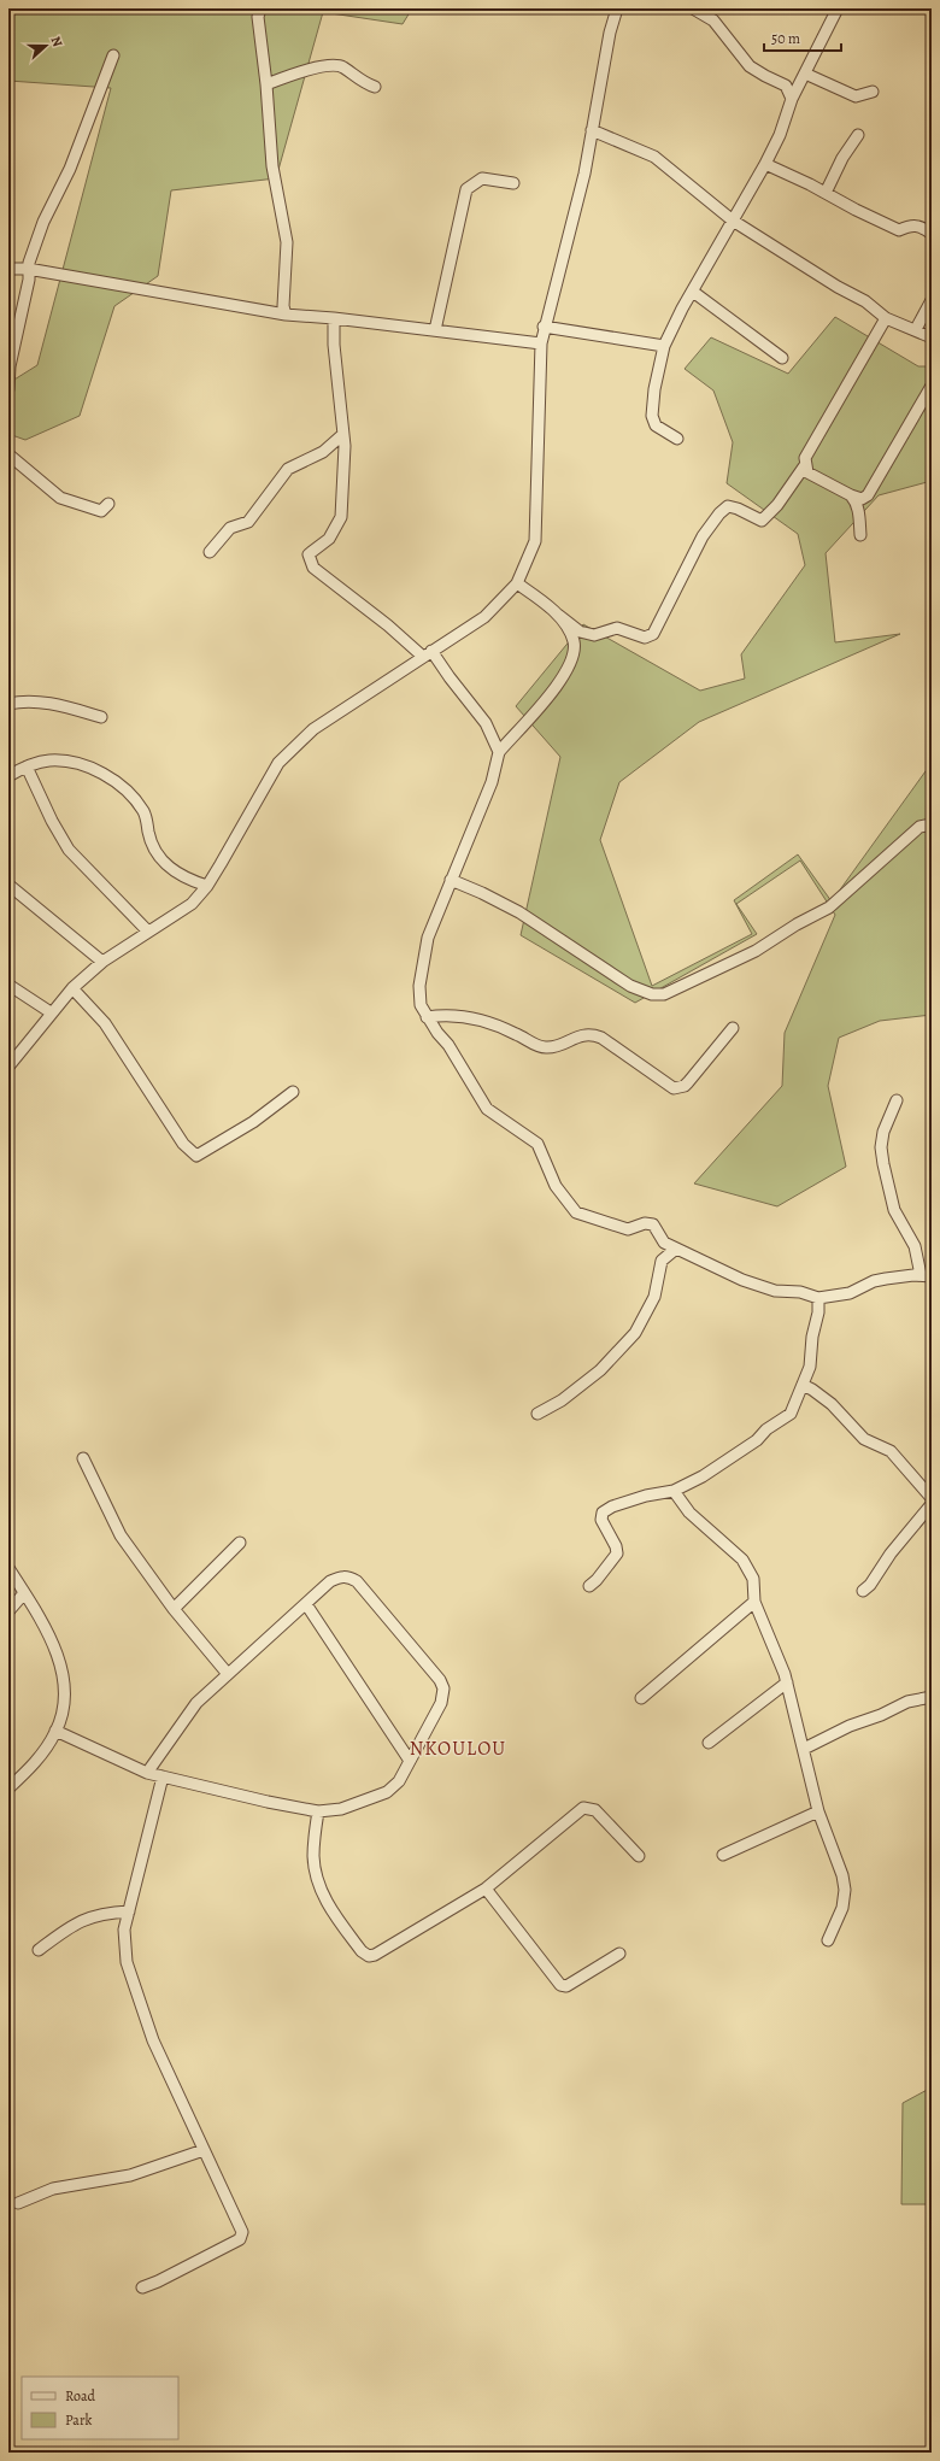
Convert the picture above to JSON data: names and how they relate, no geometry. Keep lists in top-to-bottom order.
{
  "districts": ["NKOULOU"],
  "legend": ["Road", "Park"],
  "scale_bar": "50 m",
  "north": "right"
}
